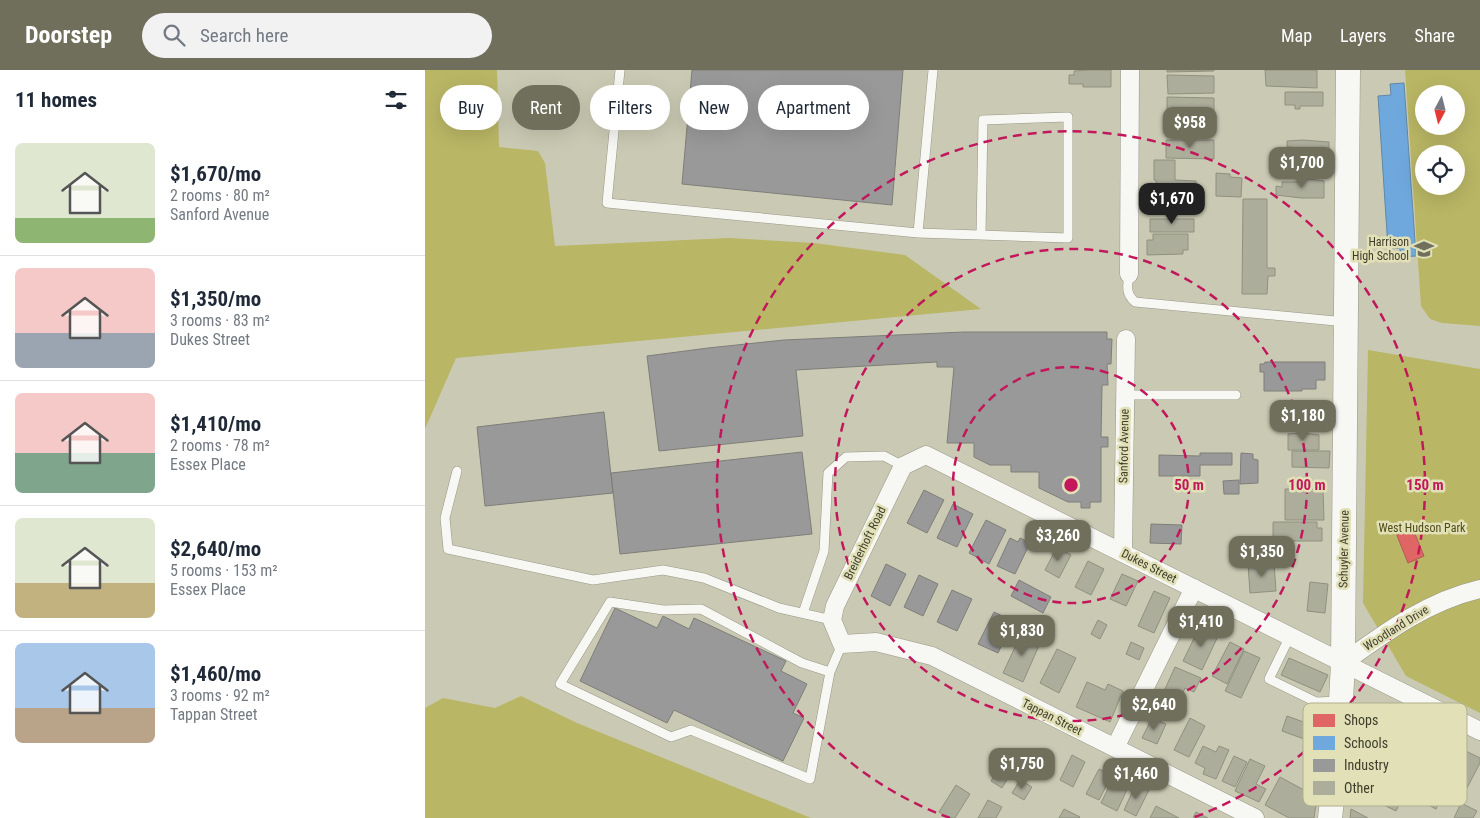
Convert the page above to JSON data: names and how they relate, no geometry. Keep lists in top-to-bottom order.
{
  "streets": {
    "main road": ["Schuyler Avenue"],
    "street": [
      "Sanford Avenue",
      "Breiderhoft Road",
      "Dukes Street",
      "Woodland Drive",
      "Tappan Street"
    ]
  },
  "crossings": [
    ["Sanford Avenue", "Dukes Street"],
    ["Breiderhoft Road", "Dukes Street"],
    ["Schuyler Avenue", "Dukes Street"],
    ["Schuyler Avenue", "Woodland Drive"],
    ["Dukes Street", "Woodland Drive"]
  ],
  "parks": ["West Hudson Park"],
  "places": {
    "school or university": ["Harrison High School"]
  },
  "legend": [
    "Shops",
    "Schools",
    "Industry",
    "Other"
  ],
  "north": "bottom",
  "page": {
    "header": "Doorstep",
    "search": "Search here",
    "nav": ["Map", "Layers", "Share"],
    "heading": "11 homes",
    "chip": [
      "Buy",
      "Rent",
      "Filters",
      "New",
      "Apartment"
    ],
    "price": [
      "$958",
      "$1,700",
      "$1,670",
      "$1,180",
      "$3,260",
      "$1,350",
      "$1,410",
      "$1,830",
      "$2,640",
      "$1,750",
      "$1,460"
    ],
    "list": [
      {
        "name": "$1,670/mo",
        "note": "2 rooms · 80 m² · Sanford Avenue"
      },
      {
        "name": "$1,350/mo",
        "note": "3 rooms · 83 m² · Dukes Street"
      },
      {
        "name": "$1,410/mo",
        "note": "2 rooms · 78 m² · Essex Place"
      },
      {
        "name": "$2,640/mo",
        "note": "5 rooms · 153 m² · Essex Place"
      },
      {
        "name": "$1,460/mo",
        "note": "3 rooms · 92 m² · Tappan Street"
      }
    ]
  },
  "rings": ["50 m", "100 m", "150 m"]
}
